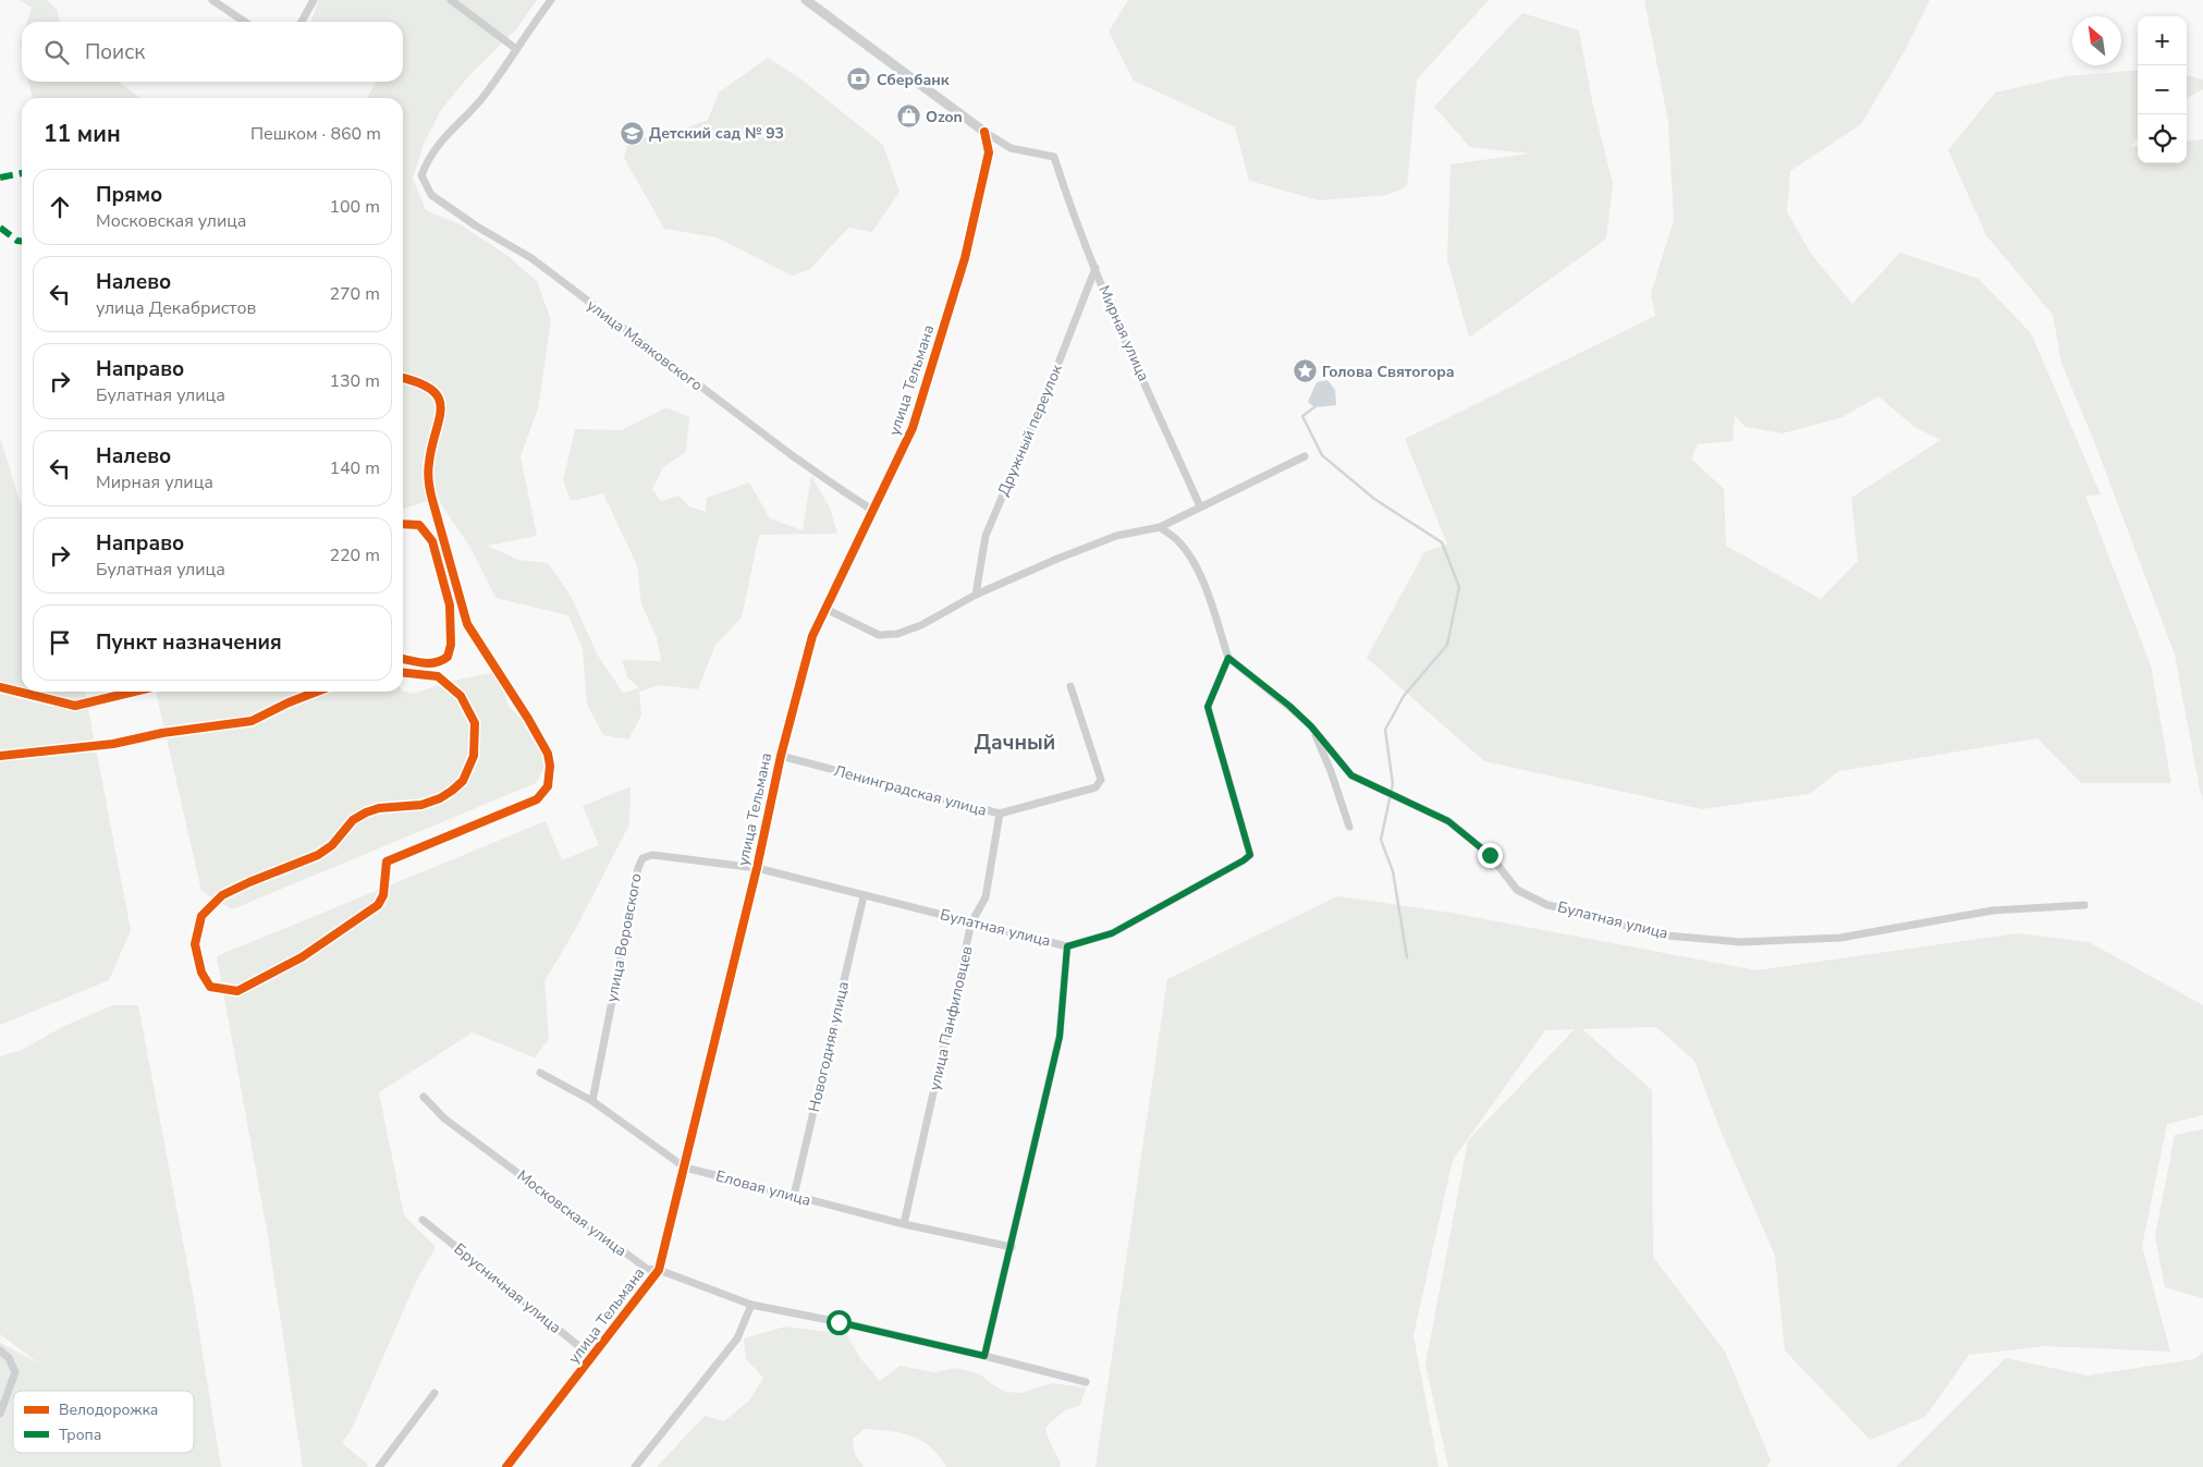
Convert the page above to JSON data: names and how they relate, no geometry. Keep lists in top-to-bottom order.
{
  "streets": {
    "street": [
      "Мирная улица",
      "улица Маяковского",
      "улица Тельмана",
      "Дружный переулок",
      "Ленинградская улица",
      "Булатная улица",
      "улица Воровского",
      "улица Панфиловцев",
      "Новогодняя улица",
      "Еловая улица",
      "Московская улица",
      "Брусничная улица"
    ]
  },
  "crossings": [
    ["Мирная улица", "улица Тельмана"],
    ["Мирная улица", "Дружный переулок"],
    ["улица Маяковского", "улица Тельмана"],
    ["улица Тельмана", "Ленинградская улица"],
    ["улица Тельмана", "Булатная улица"],
    ["улица Тельмана", "улица Воровского"],
    ["улица Тельмана", "Еловая улица"],
    ["улица Тельмана", "Московская улица"],
    ["улица Тельмана", "Брусничная улица"],
    ["Ленинградская улица", "улица Панфиловцев"],
    ["Булатная улица", "улица Воровского"],
    ["Булатная улица", "улица Панфиловцев"],
    ["Булатная улица", "Новогодняя улица"],
    ["улица Воровского", "Еловая улица"],
    ["улица Панфиловцев", "Еловая улица"],
    ["Новогодняя улица", "Еловая улица"]
  ],
  "districts": ["Дачный"],
  "places": {
    "bank": ["Сбербанк"],
    "shop": ["Ozon"],
    "school or university": ["Детский сад № 93"],
    "place": ["Голова Святогора"]
  },
  "legend": ["Велодорожка", "Тропа"],
  "north": "top left",
  "page": {
    "map_buttons": ["+", "−"],
    "search": "Поиск",
    "heading": ["11 мин", "Пешком · 860 m"],
    "list": [
      ["Прямо", "Московская улица", "100 m"],
      ["Налево", "улица Декабристов", "270 m"],
      ["Направо", "Булатная улица", "130 m"],
      ["Налево", "Мирная улица", "140 m"],
      ["Направо", "Булатная улица", "220 m"],
      "Пункт назначения"
    ]
  }
}
